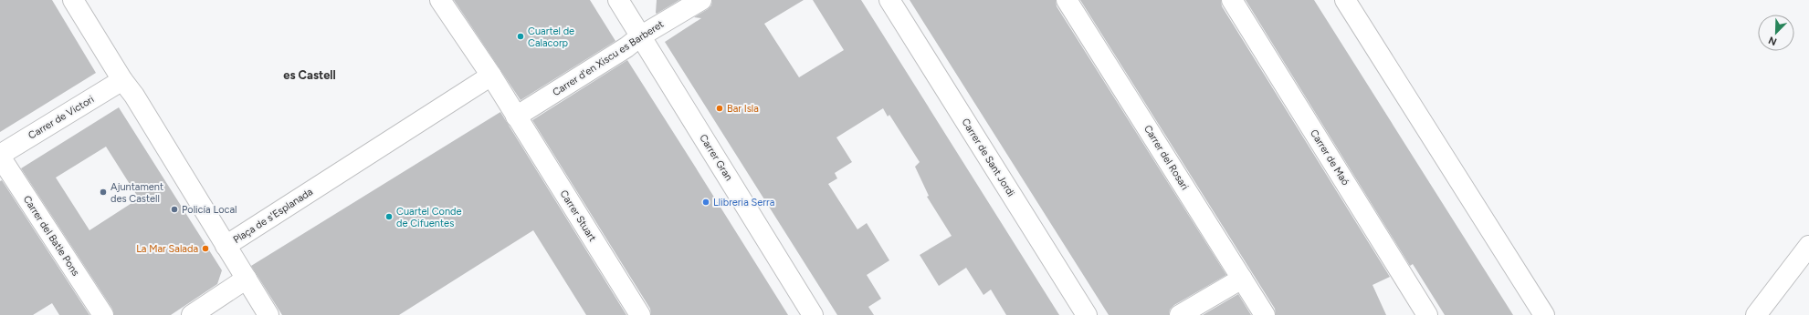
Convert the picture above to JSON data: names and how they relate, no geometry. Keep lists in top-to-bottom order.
{
  "streets": {
    "street": [
      "Carrer d'en Xiscu es Barberet",
      "Carrer de Victori",
      "Carrer Gran",
      "Carrer de Sant Jordi",
      "Carrer del Rosari",
      "Carrer de Maó",
      "Plaça de s'Esplanada",
      "Carrer Stuart",
      "Carrer del Batle Pons"
    ]
  },
  "crossings": [
    ["Carrer d'en Xiscu es Barberet", "Carrer Gran"],
    ["Carrer d'en Xiscu es Barberet", "Carrer Stuart"],
    ["Carrer de Victori", "Plaça de s'Esplanada"],
    ["Carrer de Victori", "Carrer del Batle Pons"]
  ],
  "districts": ["es Castell"],
  "places": [
    "Cuartel de Calacorp",
    "Bar Isla",
    "Ajuntament des Castell",
    "Llibreria Serra",
    "Policía Local",
    "Cuartel Conde de Cifuentes",
    "La Mar Salada"
  ],
  "north": "bottom left"
}
